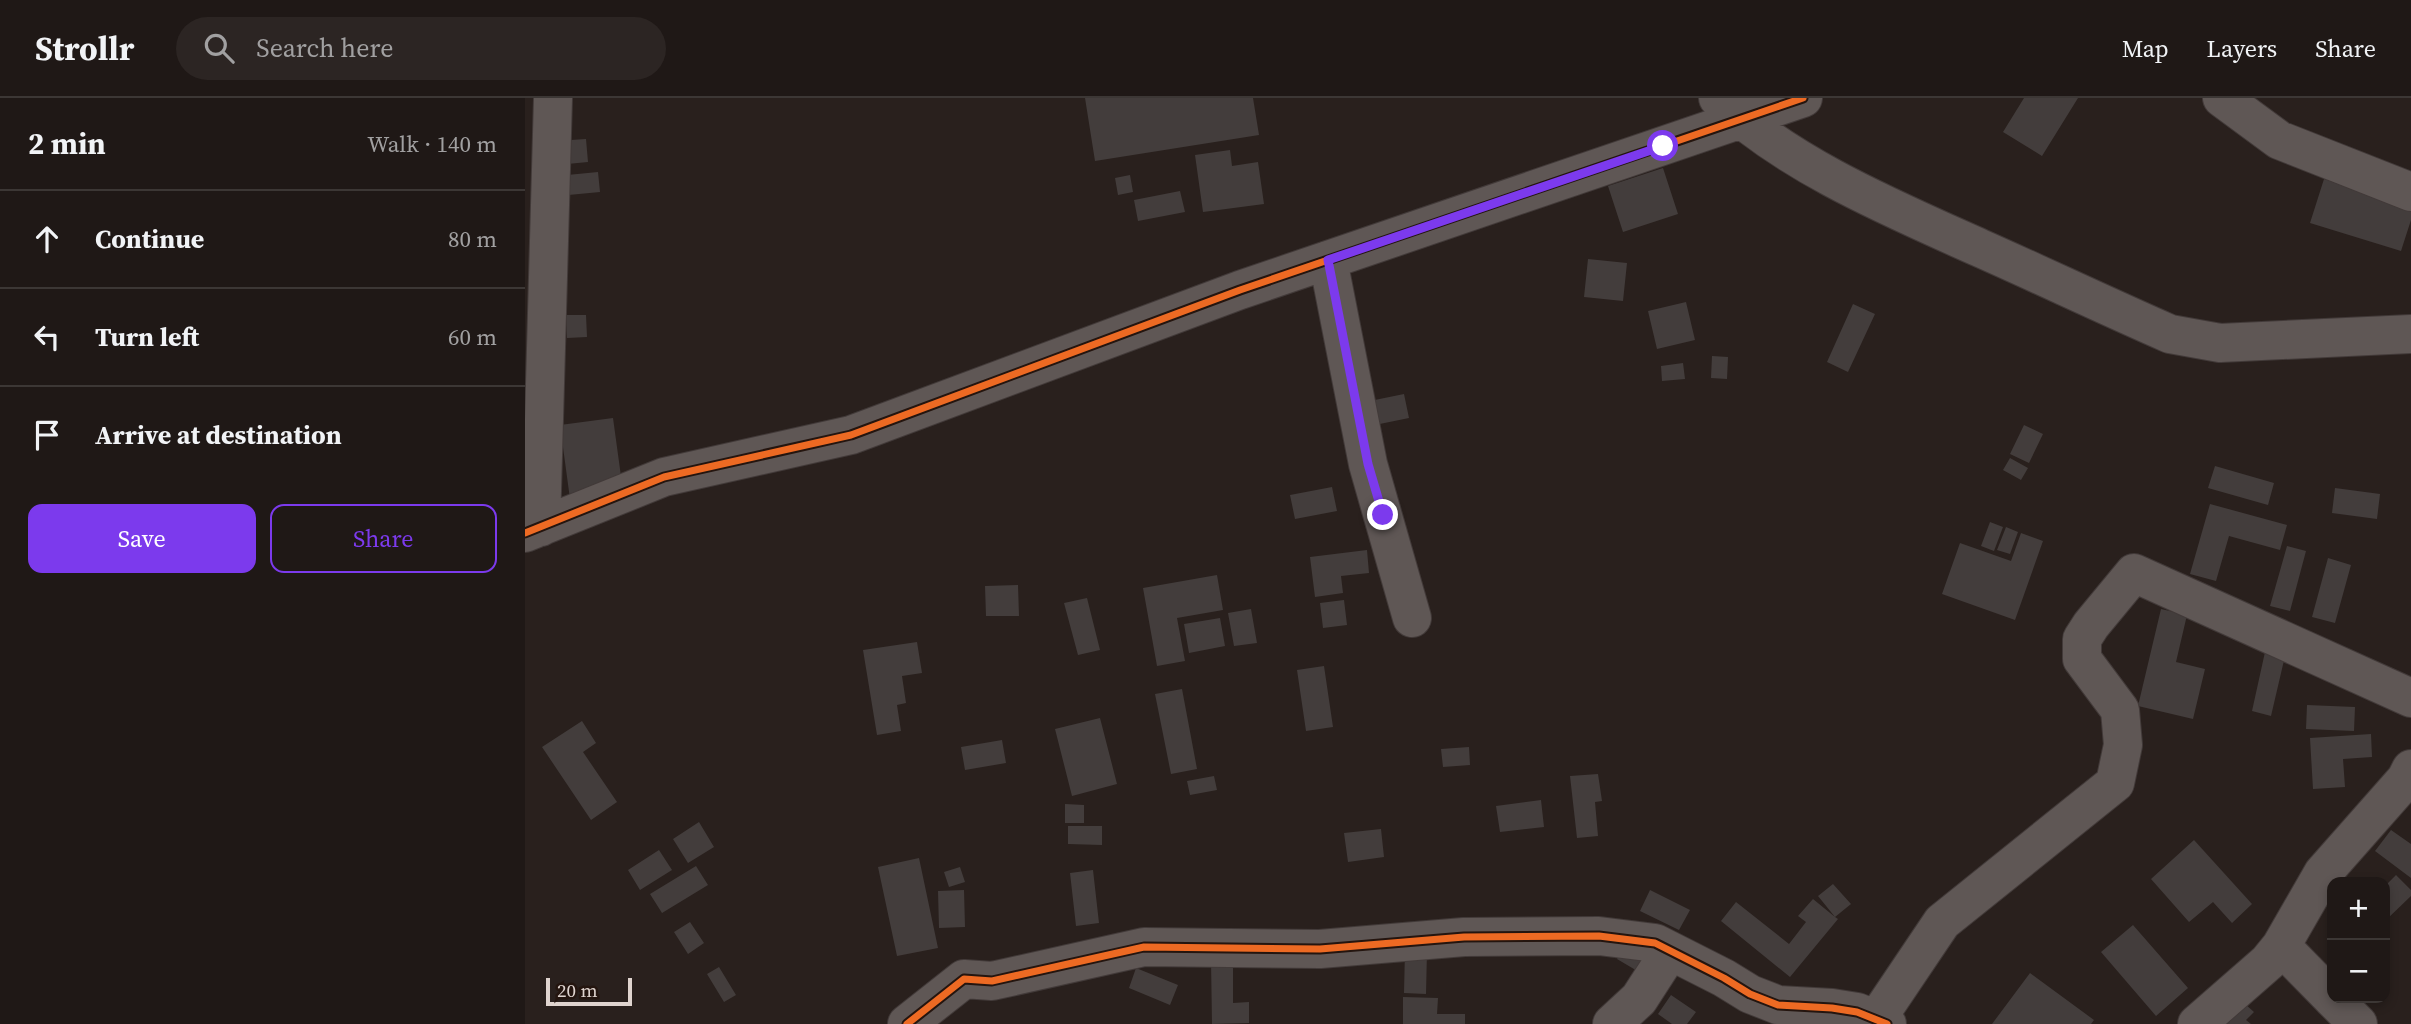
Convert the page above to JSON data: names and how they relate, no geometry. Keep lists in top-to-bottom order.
{
  "scale_bar": "20 m",
  "page": {
    "header": "Strollr",
    "search": "Search here",
    "nav": ["Map", "Layers", "Share"],
    "heading": ["2 min", "Walk · 140 m"],
    "list": [
      ["Continue", "80 m"],
      ["Turn left", "60 m"],
      "Arrive at destination"
    ],
    "buttons": ["Save", "Share"],
    "map_buttons": ["+", "−"],
    "scale": "20 m"
  }
}
